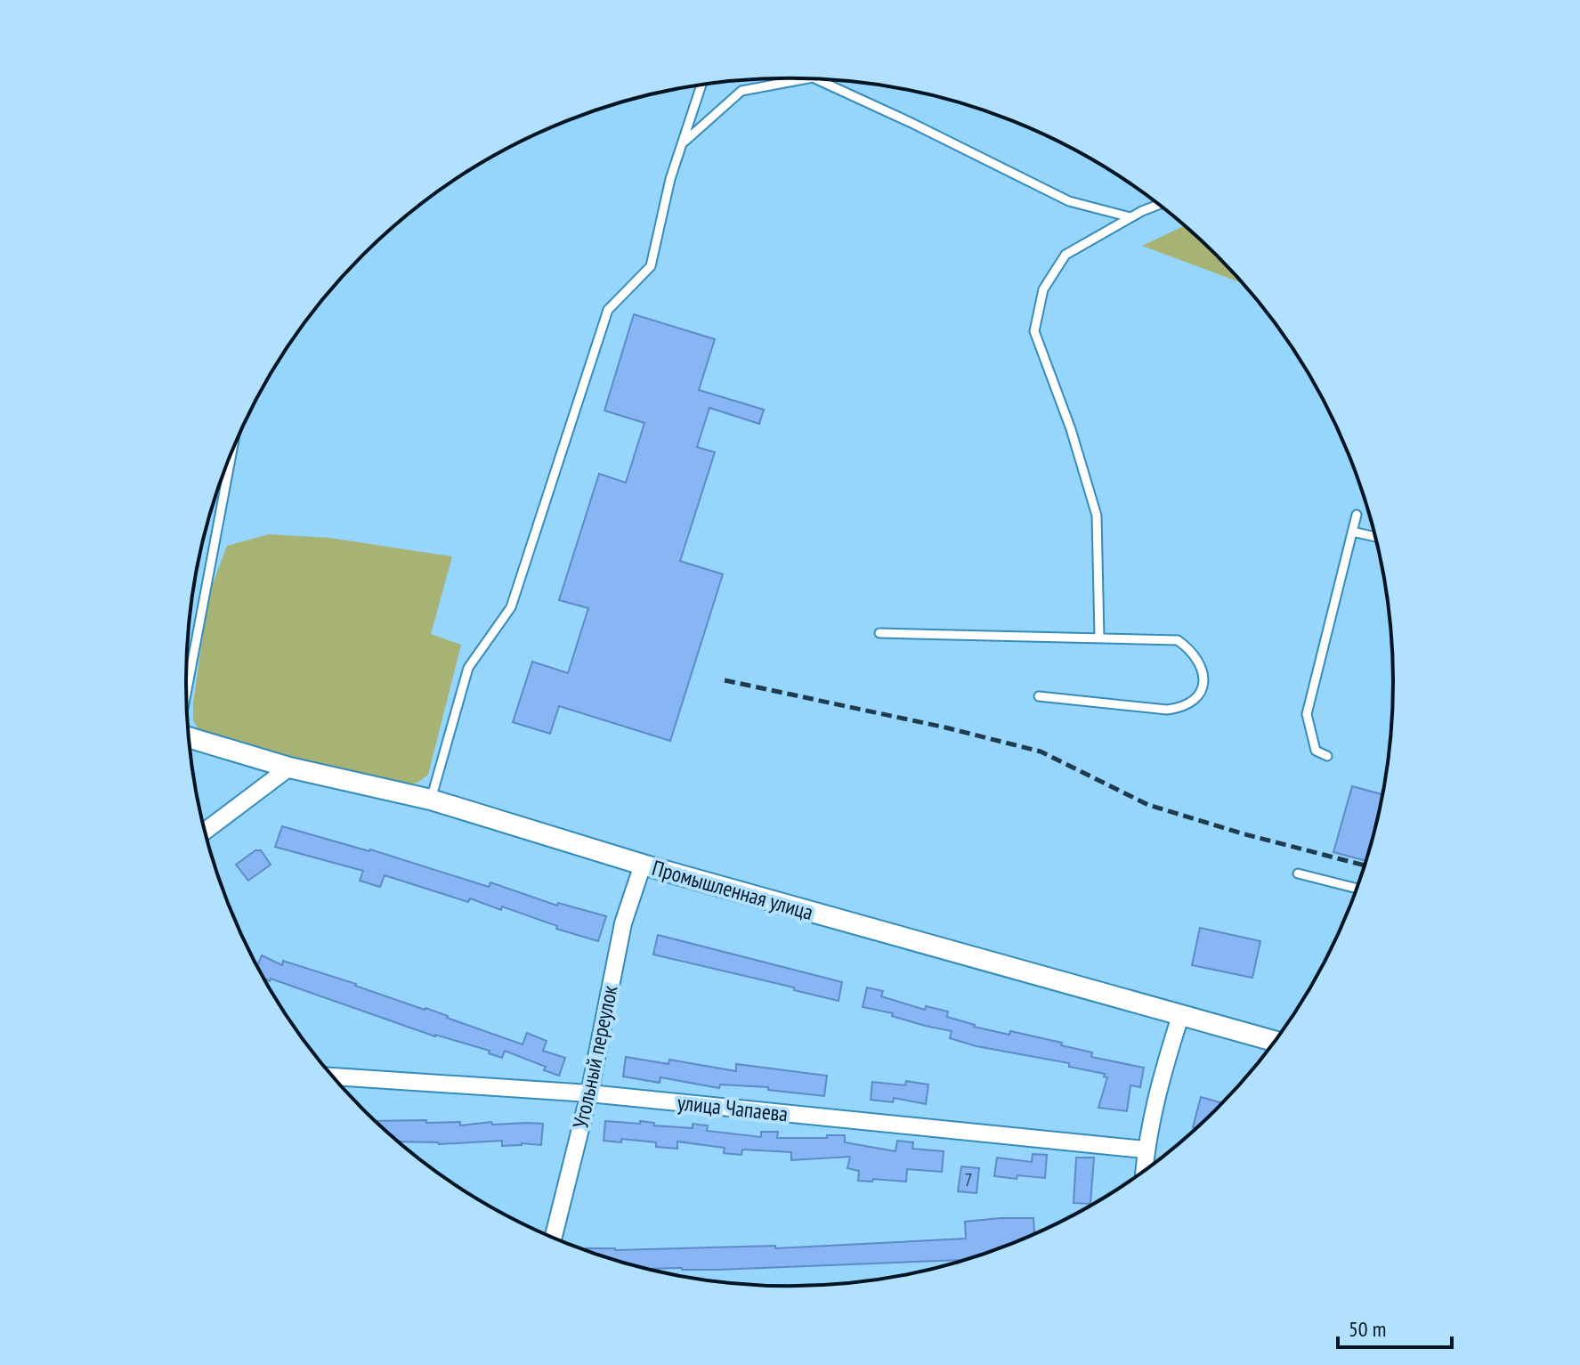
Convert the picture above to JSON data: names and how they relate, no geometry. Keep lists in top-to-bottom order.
{
  "streets": {
    "street": ["Промышленная улица", "Угольный переулок", "улица Чапаева"]
  },
  "crossings": [
    ["Промышленная улица", "Угольный переулок"],
    ["Угольный переулок", "улица Чапаева"]
  ],
  "house_numbers": ["7"],
  "scale_bar": "50 m"
}
